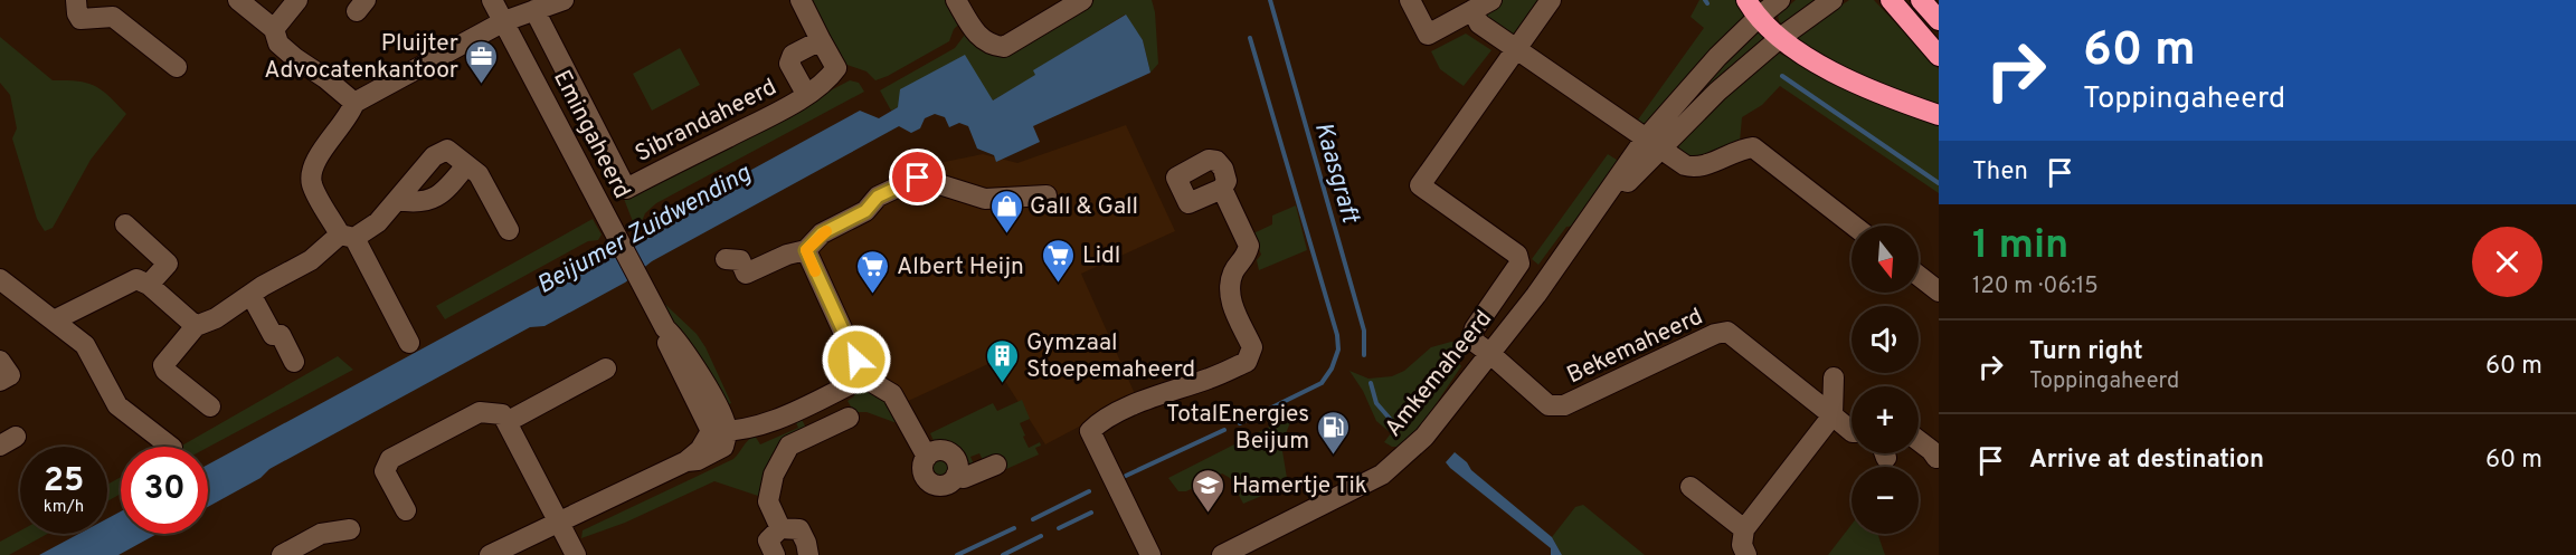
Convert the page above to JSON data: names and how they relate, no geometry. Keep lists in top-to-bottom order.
{
  "streets": {
    "street": [
      "Sibrandaheerd",
      "Emingaheerd",
      "Bekemaheerd",
      "Amkemaheerd"
    ]
  },
  "crossings": [
    ["Bekemaheerd", "Amkemaheerd"]
  ],
  "water": ["Kaasgraft", "Beijumer Zuidwending"],
  "places": {
    "office": ["Pluijter Advocatenkantoor"],
    "shop": ["Gall & Gall"],
    "supermarket": ["Lidl", "Albert Heijn"],
    "building": ["Gymzaal Stoepemaheerd"],
    "fuel station": ["TotalEnergies Beijum"],
    "school or university": ["Hamertje Tik"]
  },
  "north": "bottom",
  "page": {
    "turn": ["60 m", "Toppingaheerd"],
    "then": "Then",
    "heading": ["1 min", "120 m · 06:15"],
    "map_buttons": ["+", "−"],
    "list": [
      {
        "name": "Turn right",
        "note": "Toppingaheerd",
        "value": "60 m"
      },
      {
        "name": "Arrive at destination",
        "value": "60 m"
      }
    ],
    "speed": "25 km/h",
    "limit": "30"
  }
}
